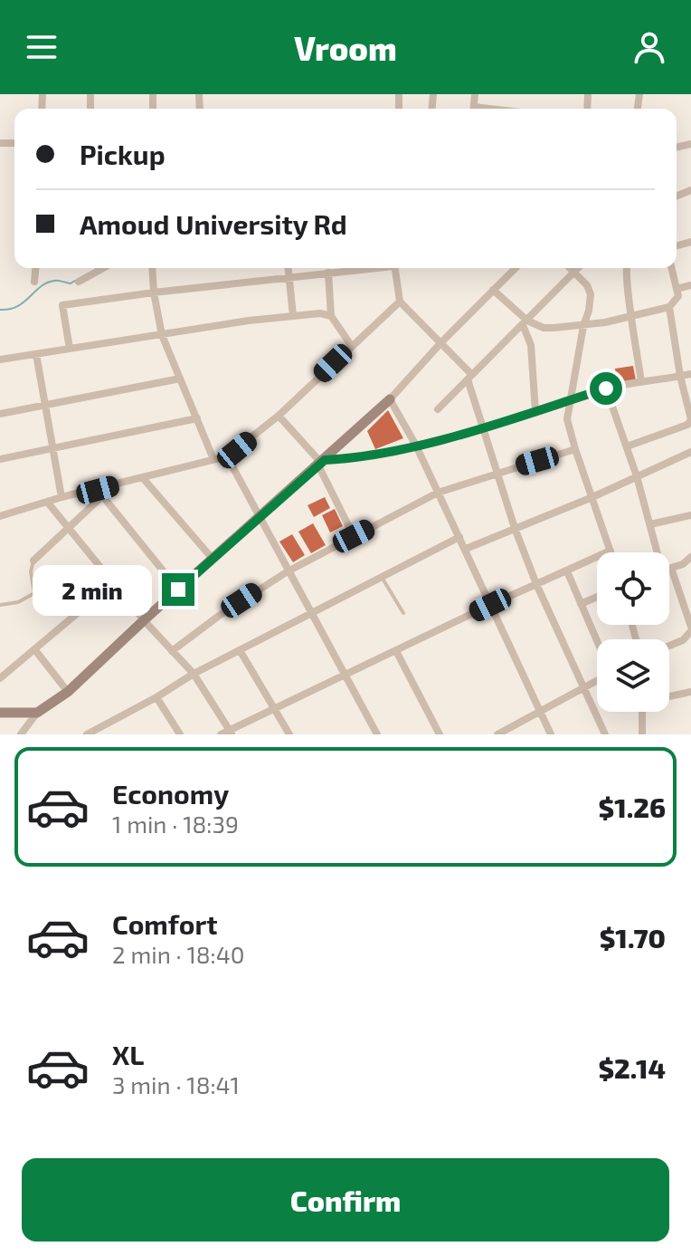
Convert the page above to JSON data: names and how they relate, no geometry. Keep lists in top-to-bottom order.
{
  "page": {
    "header": "Vroom",
    "banner": ["Pickup", "Amoud University Rd"],
    "bubble": "2 min",
    "list": [
      {
        "name": "Economy",
        "note": "1 min · 18:39",
        "value": "$1.26"
      },
      {
        "name": "Comfort",
        "note": "2 min · 18:40",
        "value": "$1.70"
      },
      {
        "name": "XL",
        "note": "3 min · 18:41",
        "value": "$2.14"
      }
    ],
    "buttons": "Confirm"
  }
}
